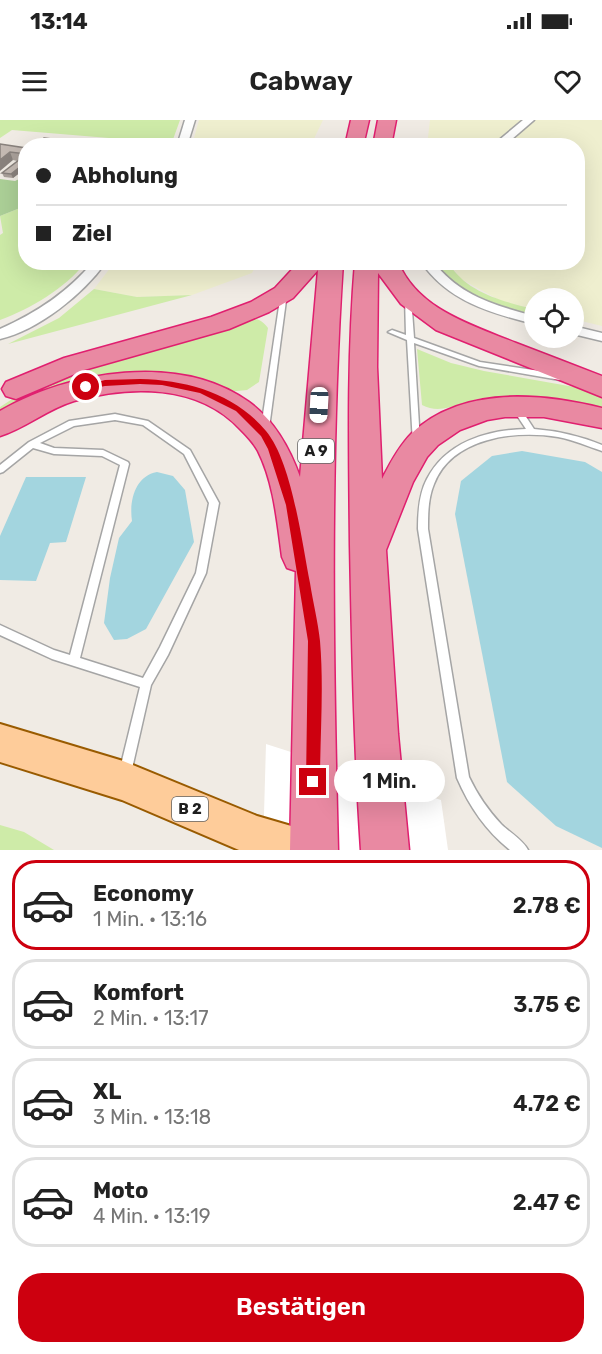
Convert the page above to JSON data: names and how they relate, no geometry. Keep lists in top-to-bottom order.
{
  "streets": {
    "highway": ["A 9"],
    "main road": ["B 2"]
  },
  "page": {
    "status": "13:14",
    "header": "Cabway",
    "banner": ["Abholung", "Ziel"],
    "bubble": "1 Min.",
    "list": [
      {
        "name": "Economy",
        "note": "1 Min. · 13:16",
        "value": "2.78 €"
      },
      {
        "name": "Komfort",
        "note": "2 Min. · 13:17",
        "value": "3.75 €"
      },
      {
        "name": "XL",
        "note": "3 Min. · 13:18",
        "value": "4.72 €"
      },
      {
        "name": "Moto",
        "note": "4 Min. · 13:19",
        "value": "2.47 €"
      }
    ],
    "buttons": "Bestätigen"
  }
}
